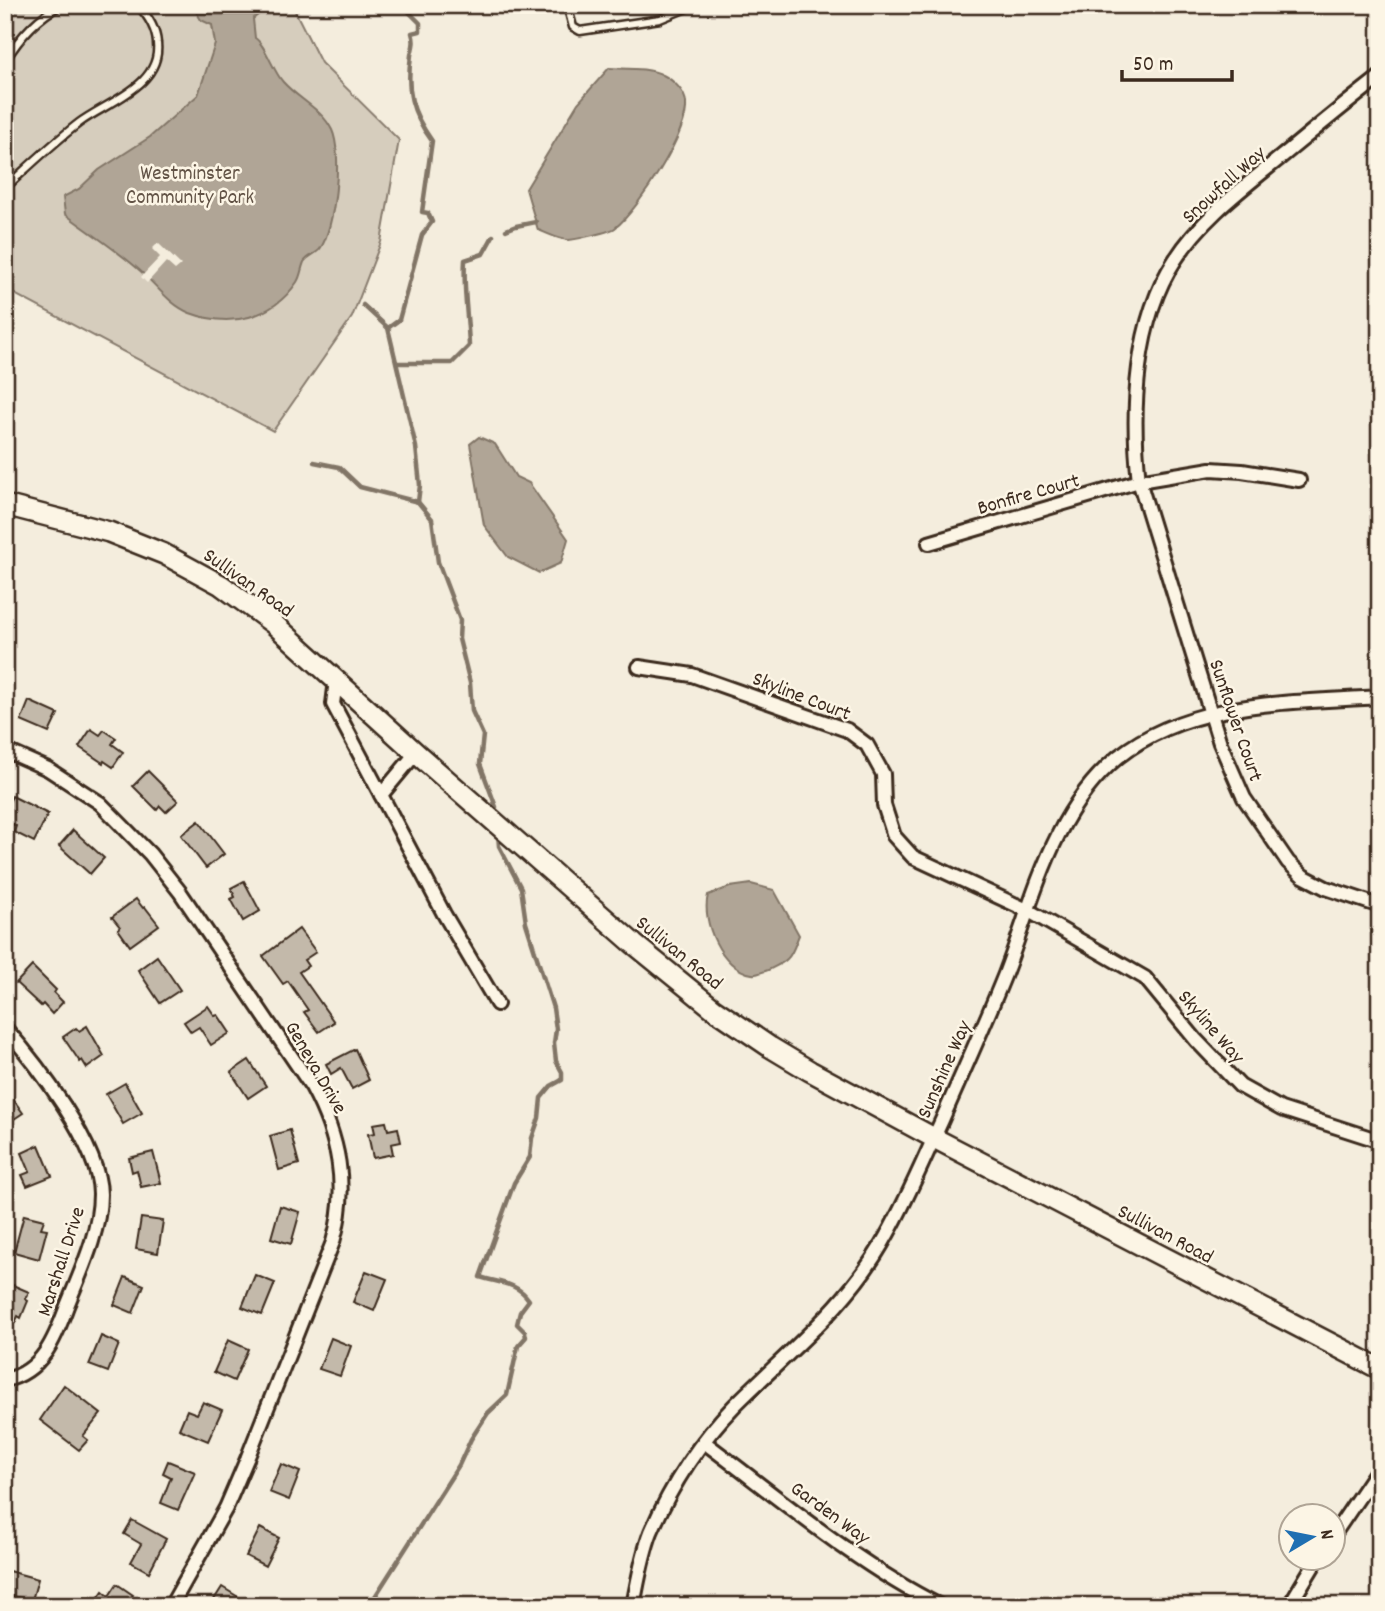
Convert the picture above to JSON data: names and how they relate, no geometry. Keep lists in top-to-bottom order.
{
  "streets": {
    "street": [
      "Snowfall Way",
      "Bonfire Court",
      "Sullivan Road",
      "Skyline Court",
      "Sunflower Court",
      "Skyline Way",
      "Geneva Drive",
      "Sunshine Way",
      "Marshall Drive",
      "Garden Way"
    ]
  },
  "crossings": [
    ["Snowfall Way", "Bonfire Court"],
    ["Snowfall Way", "Sunflower Court"],
    ["Bonfire Court", "Sunflower Court"],
    ["Sullivan Road", "Sunshine Way"],
    ["Skyline Court", "Skyline Way"],
    ["Skyline Court", "Sunshine Way"],
    ["Sunflower Court", "Sunshine Way"],
    ["Skyline Way", "Sunshine Way"],
    ["Sunshine Way", "Garden Way"]
  ],
  "parks": ["Westminster Community Park"],
  "scale_bar": "50 m",
  "north": "right"
}
